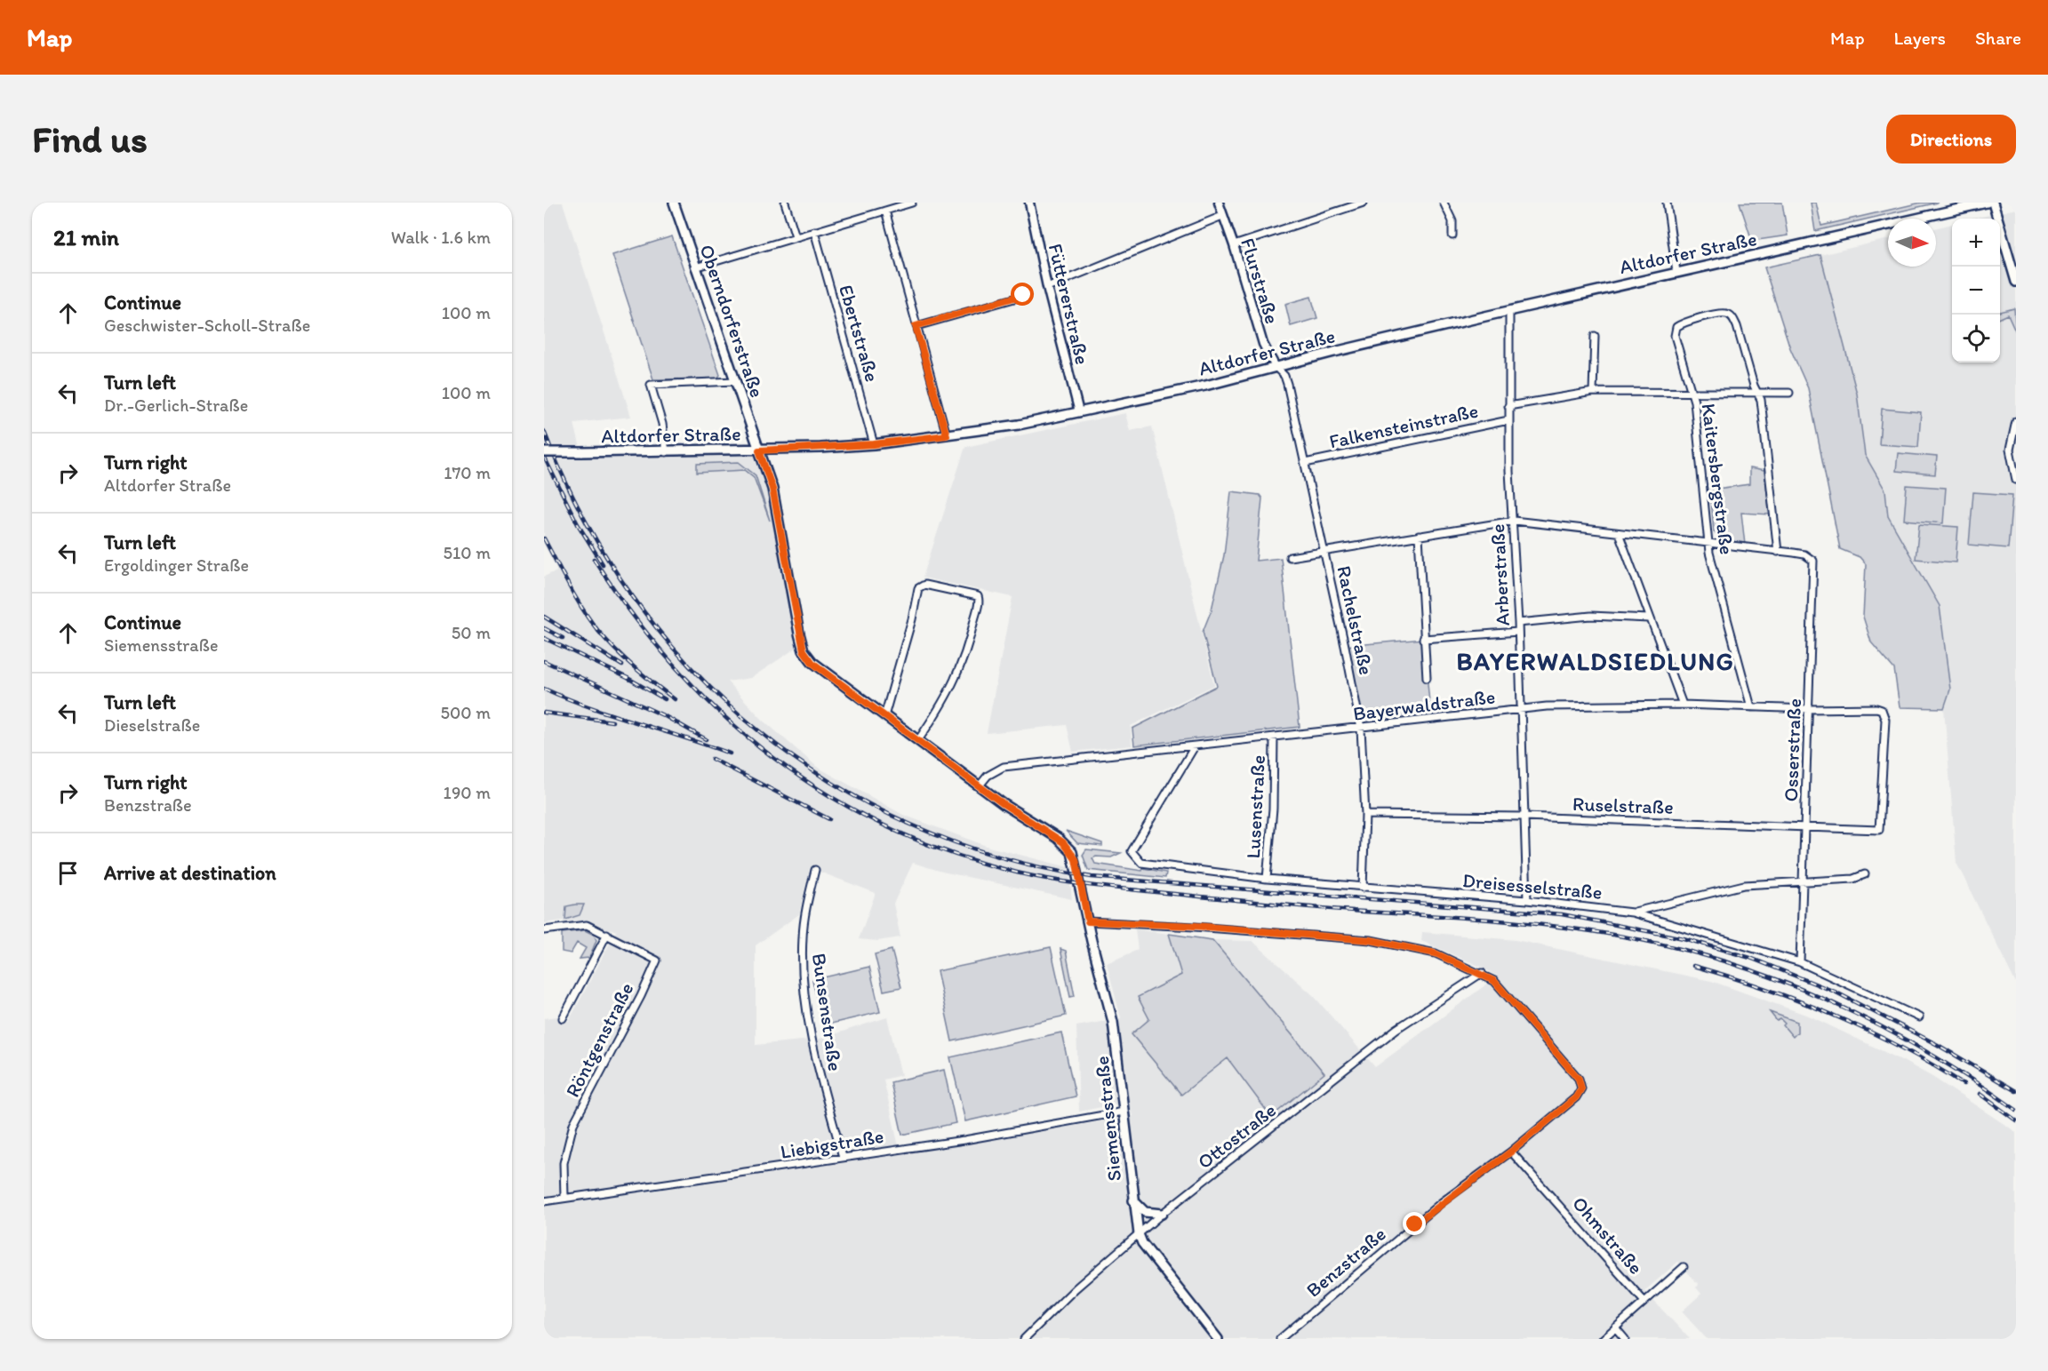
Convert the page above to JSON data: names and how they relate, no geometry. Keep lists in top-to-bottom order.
{
  "streets": {
    "main road": ["Altdorfer Straße", "Oberndorferstraße", "Siemensstraße"],
    "street": [
      "Flurstraße",
      "Füttererstraße",
      "Ebertstraße",
      "Falkensteinstraße",
      "Kaitersbergstraße",
      "Arberstraße",
      "Rachelstraße",
      "Bayerwaldstraße",
      "Osserstraße",
      "Ruselstraße",
      "Lusenstraße",
      "Dreisesselstraße",
      "Bunsenstraße",
      "Röntgenstraße",
      "Ottostraße",
      "Liebigstraße",
      "Ohmstraße",
      "Benzstraße"
    ]
  },
  "crossings": [
    ["Altdorfer Straße", "Flurstraße"],
    ["Altdorfer Straße", "Füttererstraße"],
    ["Altdorfer Straße", "Oberndorferstraße"],
    ["Altdorfer Straße", "Ebertstraße"],
    ["Altdorfer Straße", "Arberstraße"],
    ["Altdorfer Straße", "Rachelstraße"],
    ["Flurstraße", "Rachelstraße"],
    ["Oberndorferstraße", "Siemensstraße"],
    ["Falkensteinstraße", "Arberstraße"],
    ["Falkensteinstraße", "Rachelstraße"],
    ["Kaitersbergstraße", "Bayerwaldstraße"],
    ["Arberstraße", "Bayerwaldstraße"],
    ["Arberstraße", "Ruselstraße"],
    ["Arberstraße", "Dreisesselstraße"],
    ["Rachelstraße", "Bayerwaldstraße"],
    ["Rachelstraße", "Ruselstraße"],
    ["Rachelstraße", "Dreisesselstraße"],
    ["Bayerwaldstraße", "Osserstraße"],
    ["Bayerwaldstraße", "Ruselstraße"],
    ["Bayerwaldstraße", "Lusenstraße"],
    ["Bayerwaldstraße", "Dreisesselstraße"],
    ["Bayerwaldstraße", "Siemensstraße"],
    ["Osserstraße", "Ruselstraße"],
    ["Osserstraße", "Dreisesselstraße"],
    ["Lusenstraße", "Dreisesselstraße"],
    ["Bunsenstraße", "Liebigstraße"],
    ["Röntgenstraße", "Liebigstraße"],
    ["Siemensstraße", "Ottostraße"],
    ["Siemensstraße", "Liebigstraße"],
    ["Ottostraße", "Benzstraße"],
    ["Ohmstraße", "Benzstraße"]
  ],
  "districts": ["BAYERWALDSIEDLUNG"],
  "north": "right",
  "page": {
    "header": "Map",
    "nav": ["Map", "Layers", "Share"],
    "buttons": "Directions",
    "title": "Find us",
    "heading": ["21 min", "Walk · 1.6 km"],
    "map_buttons": ["+", "−"],
    "list": [
      ["Continue", "Geschwister-Scholl-Straße", "100 m"],
      ["Turn left", "Dr.-Gerlich-Straße", "100 m"],
      ["Turn right", "Altdorfer Straße", "170 m"],
      ["Turn left", "Ergoldinger Straße", "510 m"],
      ["Continue", "Siemensstraße", "50 m"],
      ["Turn left", "Dieselstraße", "500 m"],
      ["Turn right", "Benzstraße", "190 m"],
      "Arrive at destination"
    ]
  }
}
